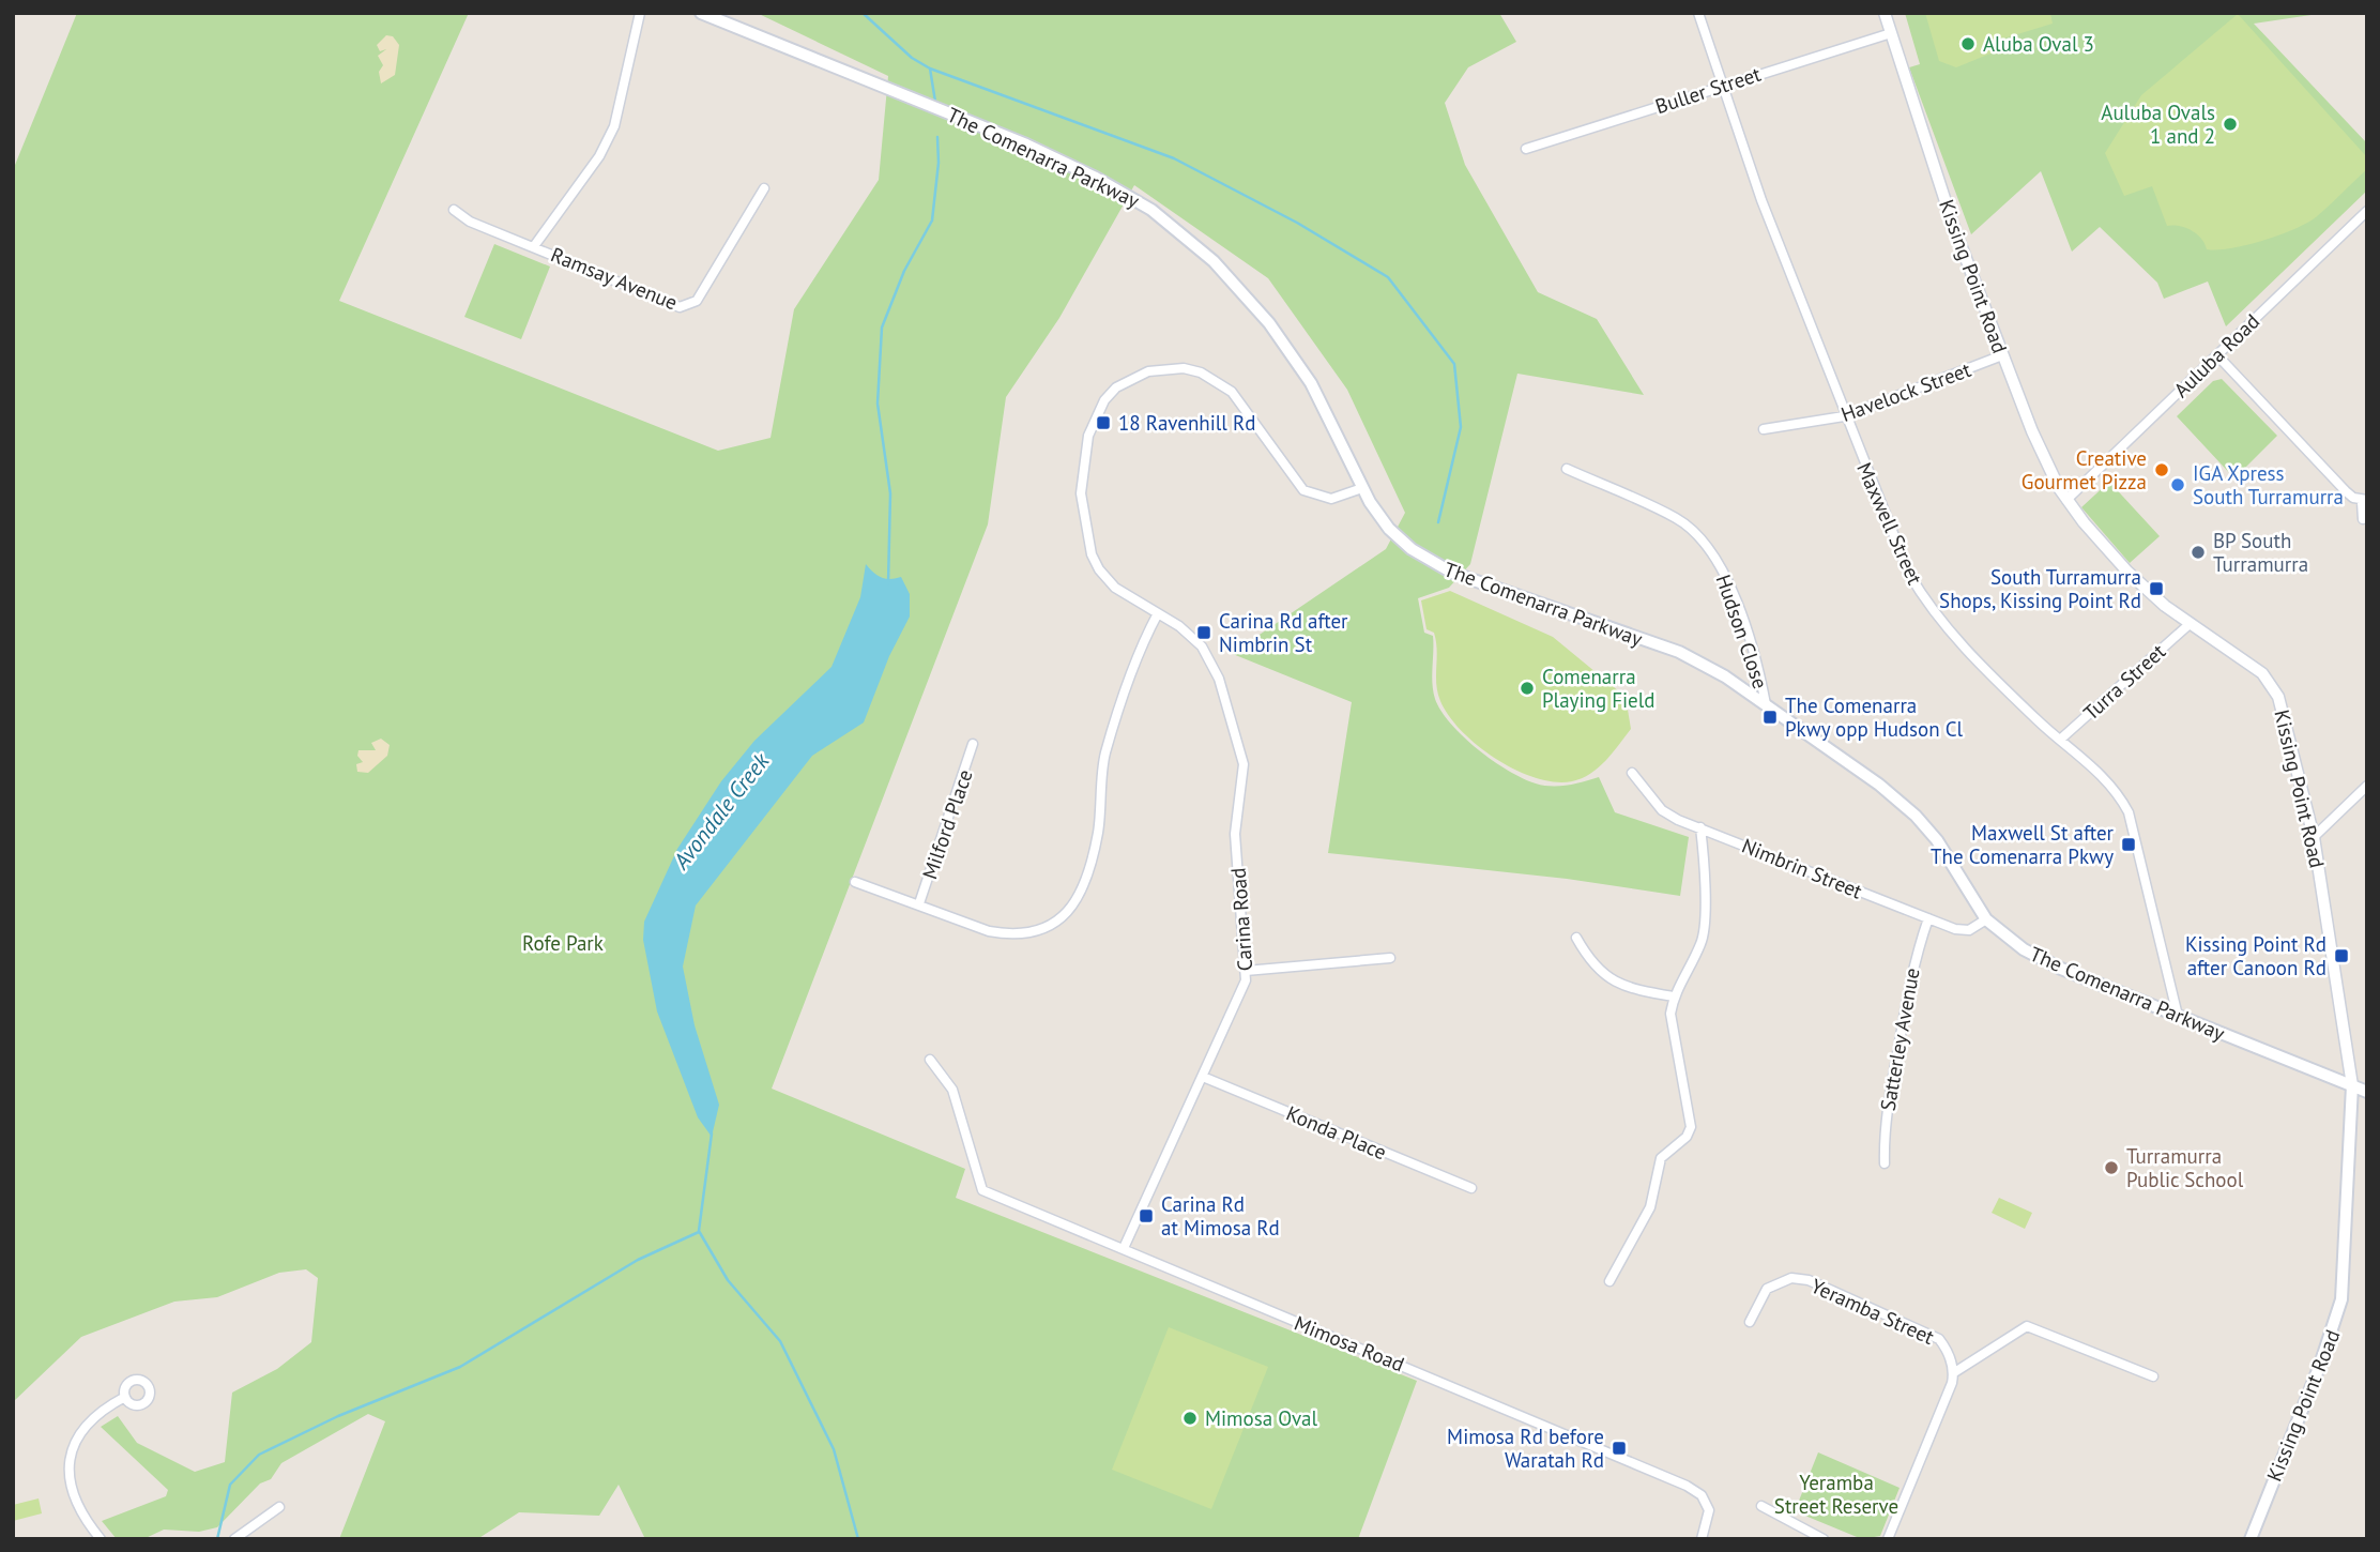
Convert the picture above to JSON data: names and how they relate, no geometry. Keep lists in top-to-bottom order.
{
  "streets": {
    "main road": ["The Comenarra Parkway", "Kissing Point Road"],
    "street": [
      "Buller Street",
      "Ramsay Avenue",
      "Auluba Road",
      "Havelock Street",
      "Maxwell Street",
      "Hudson Close",
      "Turra Street",
      "Milford Place",
      "Nimbrin Street",
      "Carina Road",
      "Satterley Avenue",
      "Konda Place",
      "Yeramba Street",
      "Mimosa Road"
    ]
  },
  "crossings": [
    ["Buller Street", "Kissing Point Road"],
    ["Buller Street", "Maxwell Street"],
    ["The Comenarra Parkway", "Kissing Point Road"],
    ["The Comenarra Parkway", "Maxwell Street"],
    ["The Comenarra Parkway", "Hudson Close"],
    ["The Comenarra Parkway", "Nimbrin Street"],
    ["Kissing Point Road", "Auluba Road"],
    ["Kissing Point Road", "Havelock Street"],
    ["Kissing Point Road", "Turra Street"],
    ["Havelock Street", "Maxwell Street"],
    ["Maxwell Street", "Turra Street"],
    ["Nimbrin Street", "Satterley Avenue"],
    ["Carina Road", "Konda Place"],
    ["Carina Road", "Mimosa Road"]
  ],
  "water": ["Avondale Creek"],
  "parks": ["Rofe Park", "Yeramba Street Reserve"],
  "places": {
    "other": [
      "Aluba Oval 3",
      "Auluba Ovals 1 and 2",
      "Creative Gourmet Pizza",
      "IGA Xpress South Turramurra",
      "BP South Turramurra",
      "Comenarra Playing Field",
      "Turramurra Public School",
      "Mimosa Oval"
    ],
    "transit": [
      "18 Ravenhill Rd",
      "South Turramurra Shops, Kissing Point Rd",
      "Carina Rd after Nimbrin St",
      "The Comenarra Pkwy opp Hudson Cl",
      "Maxwell St after The Comenarra Pkwy",
      "Kissing Point Rd after Canoon Rd",
      "Carina Rd at Mimosa Rd",
      "Mimosa Rd before Waratah Rd"
    ]
  }
}
